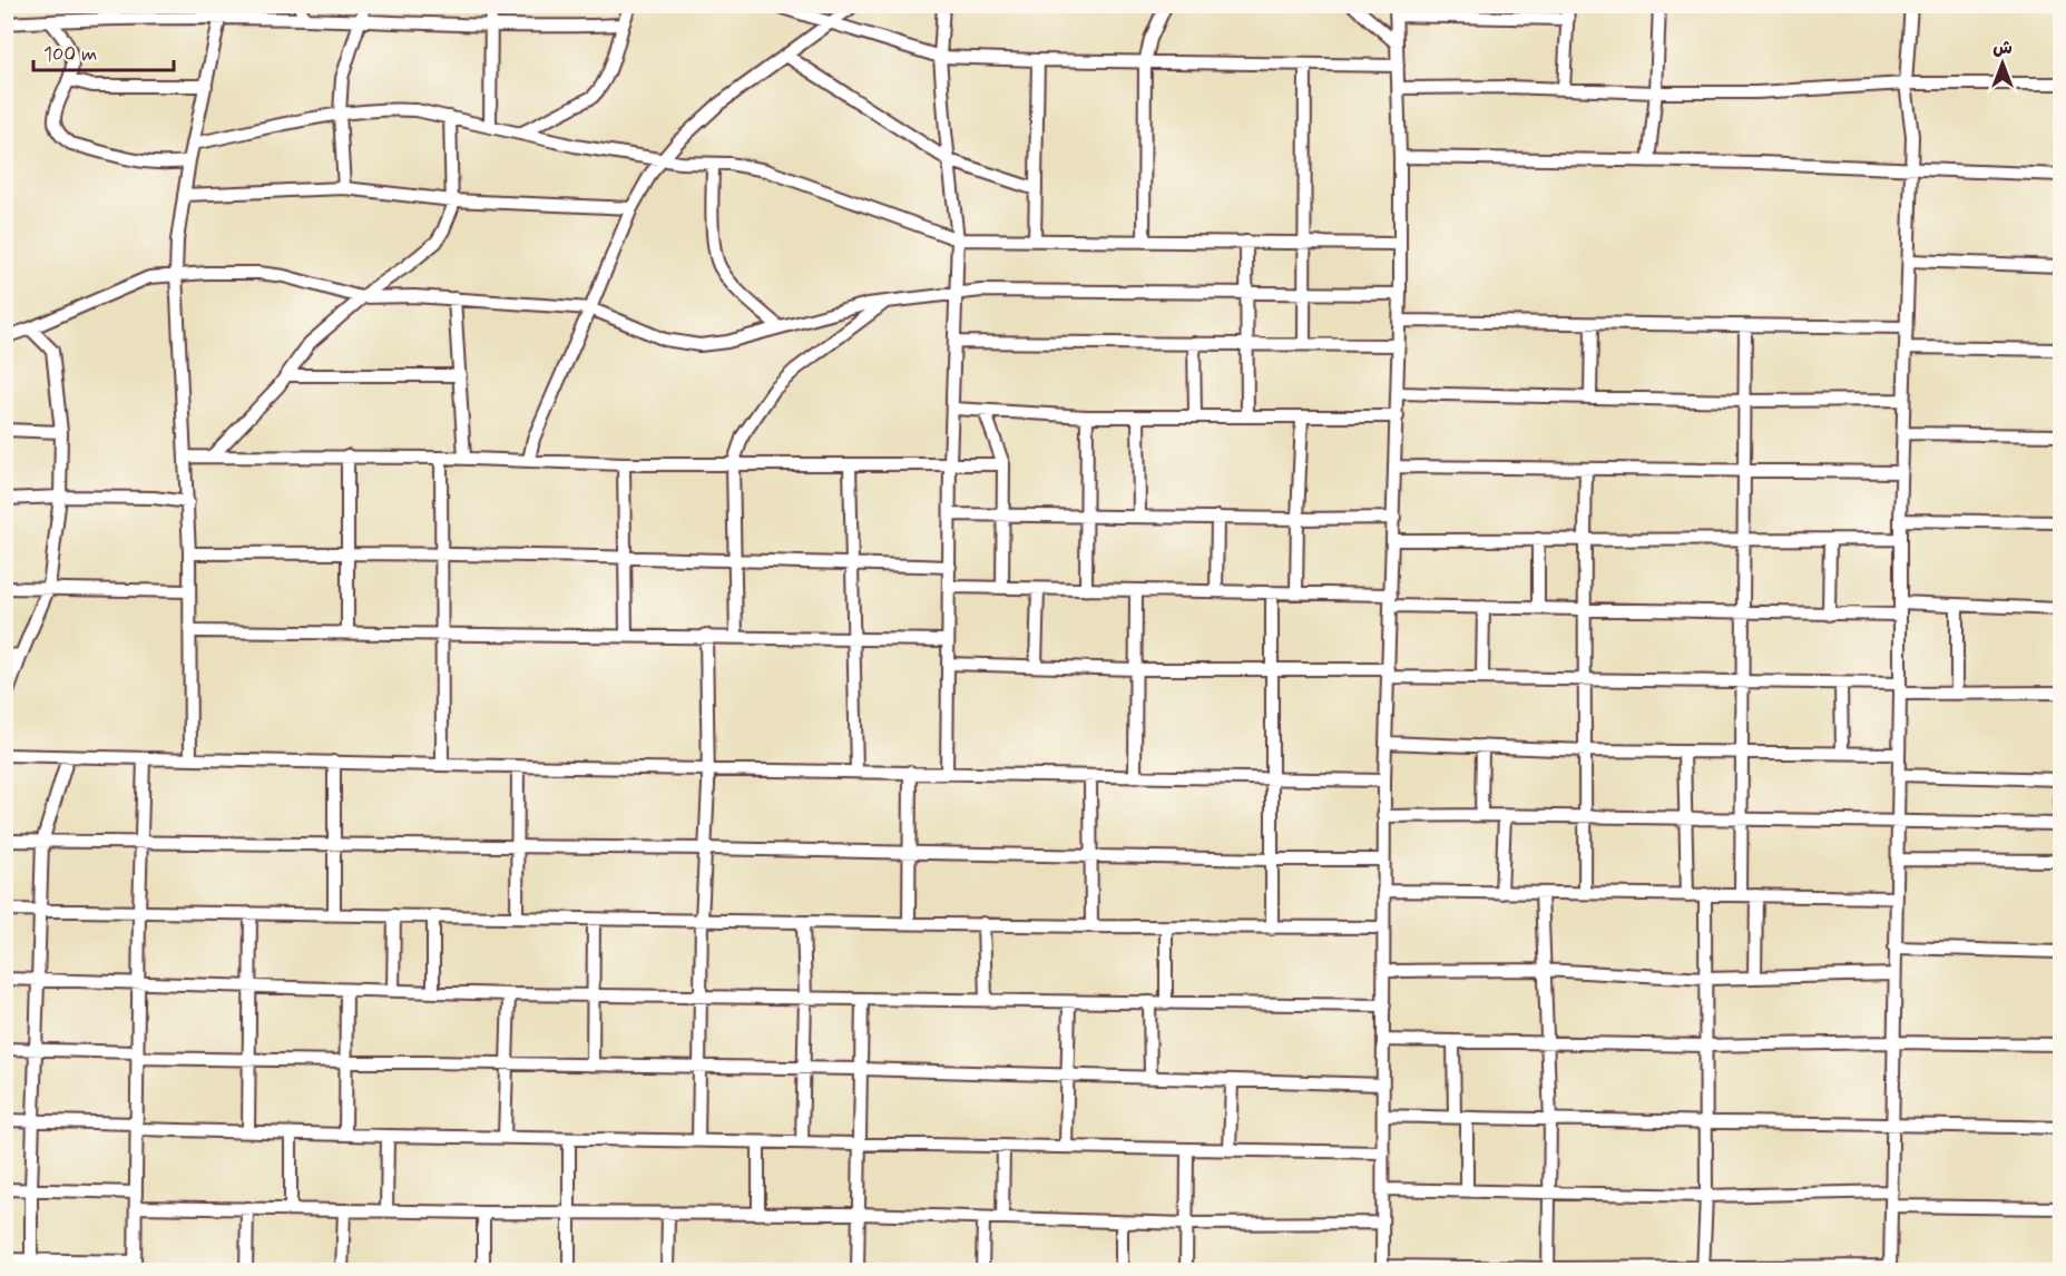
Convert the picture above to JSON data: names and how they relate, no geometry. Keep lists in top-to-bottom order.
{
  "scale_bar": "100 m",
  "north": "top"
}
